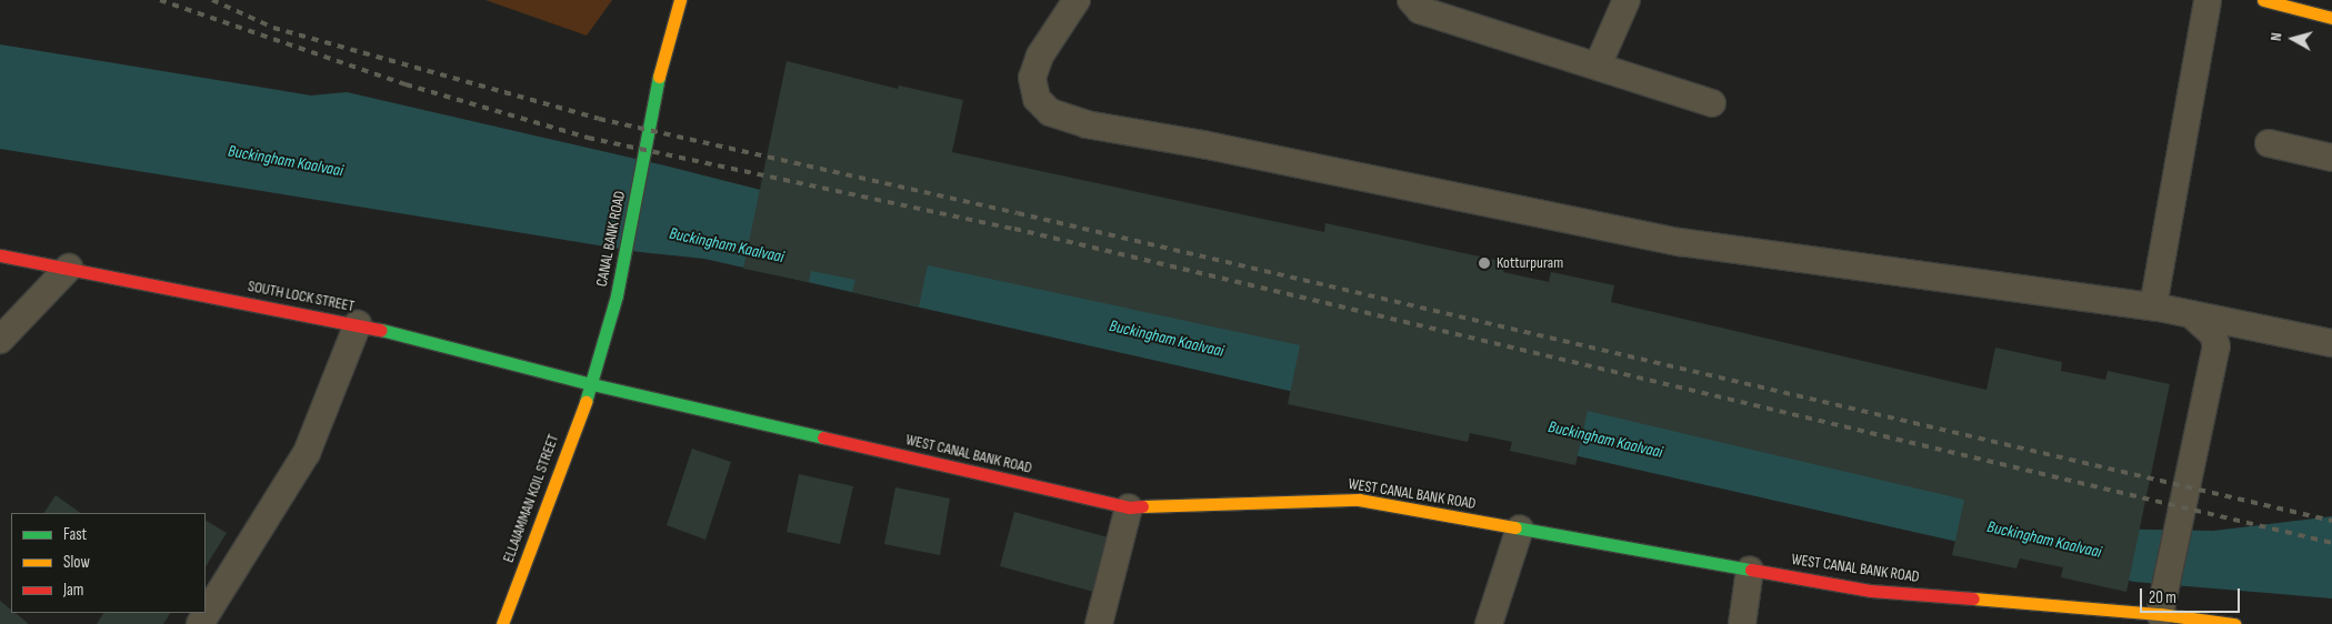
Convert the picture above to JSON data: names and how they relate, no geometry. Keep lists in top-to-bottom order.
{
  "streets": {
    "street": [
      "CANAL BANK ROAD",
      "SOUTH LOCK STREET",
      "WEST CANAL BANK ROAD",
      "ELLAIAMMAN KOIL STREET"
    ]
  },
  "crossings": [
    ["CANAL BANK ROAD", "SOUTH LOCK STREET"],
    ["CANAL BANK ROAD", "WEST CANAL BANK ROAD"],
    ["CANAL BANK ROAD", "ELLAIAMMAN KOIL STREET"],
    ["SOUTH LOCK STREET", "WEST CANAL BANK ROAD"],
    ["SOUTH LOCK STREET", "ELLAIAMMAN KOIL STREET"],
    ["WEST CANAL BANK ROAD", "ELLAIAMMAN KOIL STREET"]
  ],
  "water": ["Buckingham Kaalvaai"],
  "places": ["Kotturpuram"],
  "legend": ["Fast", "Slow", "Jam"],
  "scale_bar": "20 m",
  "north": "left"
}
